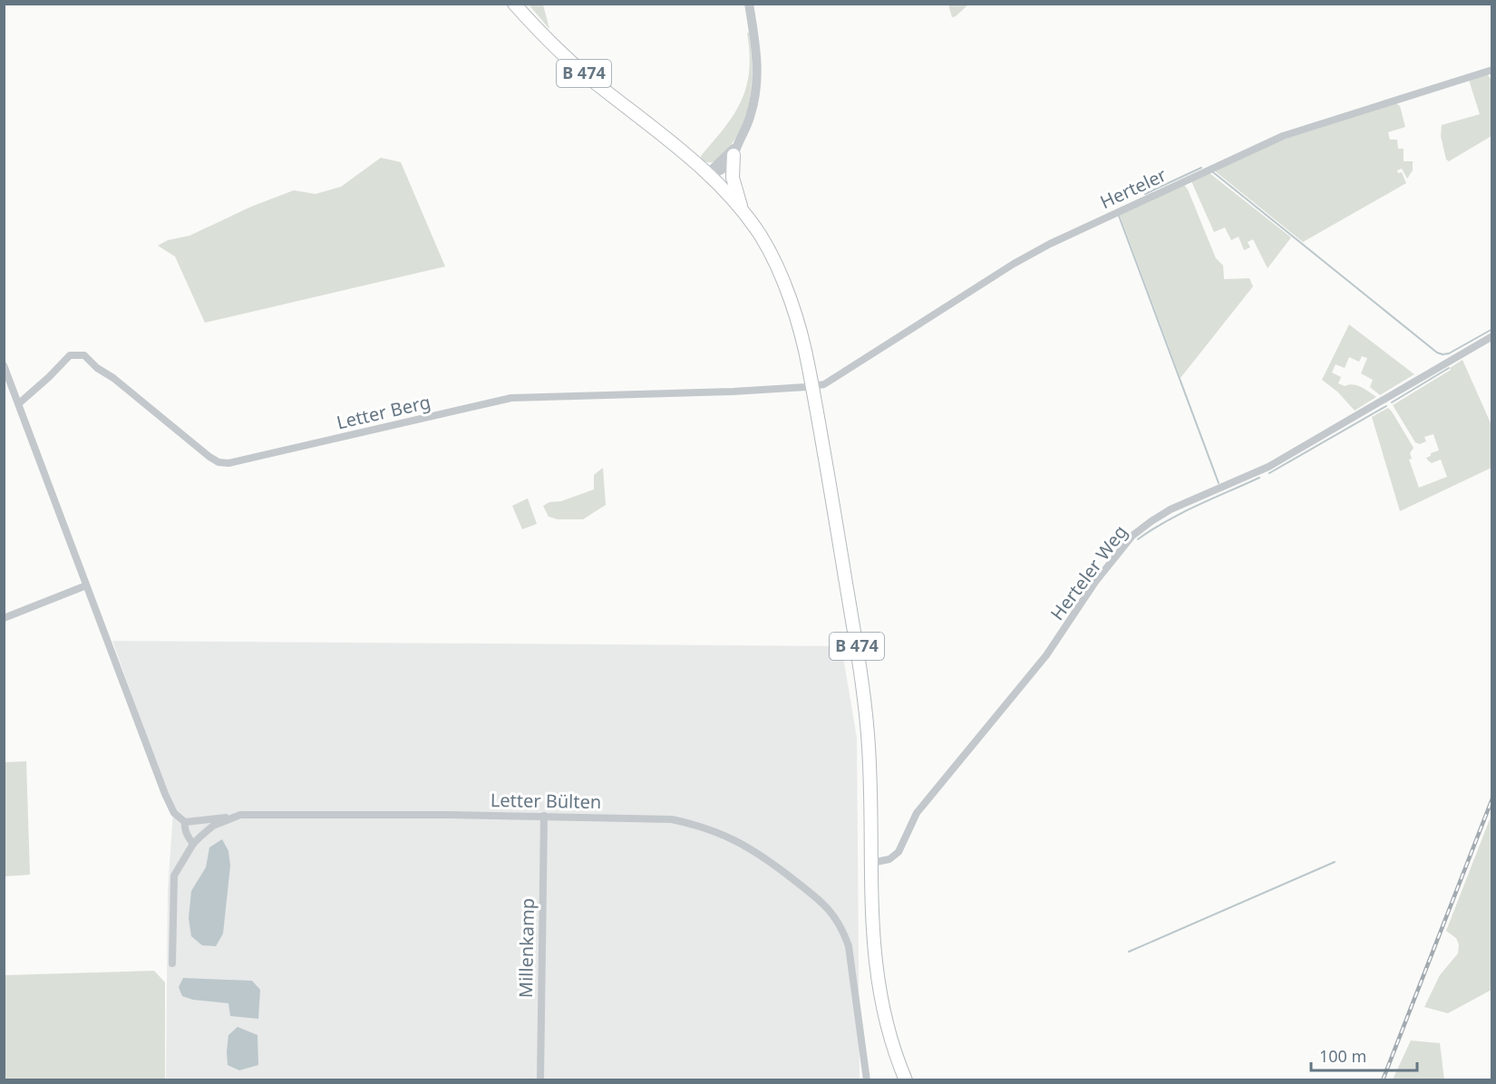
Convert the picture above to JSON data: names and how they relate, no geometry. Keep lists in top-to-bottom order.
{
  "streets": {
    "main road": ["B 474"],
    "street": [
      "Herteler",
      "Letter Berg",
      "Herteler Weg",
      "Letter Bülten",
      "Millenkamp"
    ]
  },
  "crossings": [
    ["B 474", "Herteler"],
    ["B 474", "Letter Berg"],
    ["B 474", "Herteler Weg"],
    ["Herteler", "Letter Berg"],
    ["Letter Bülten", "Millenkamp"]
  ],
  "scale_bar": "100 m"
}
